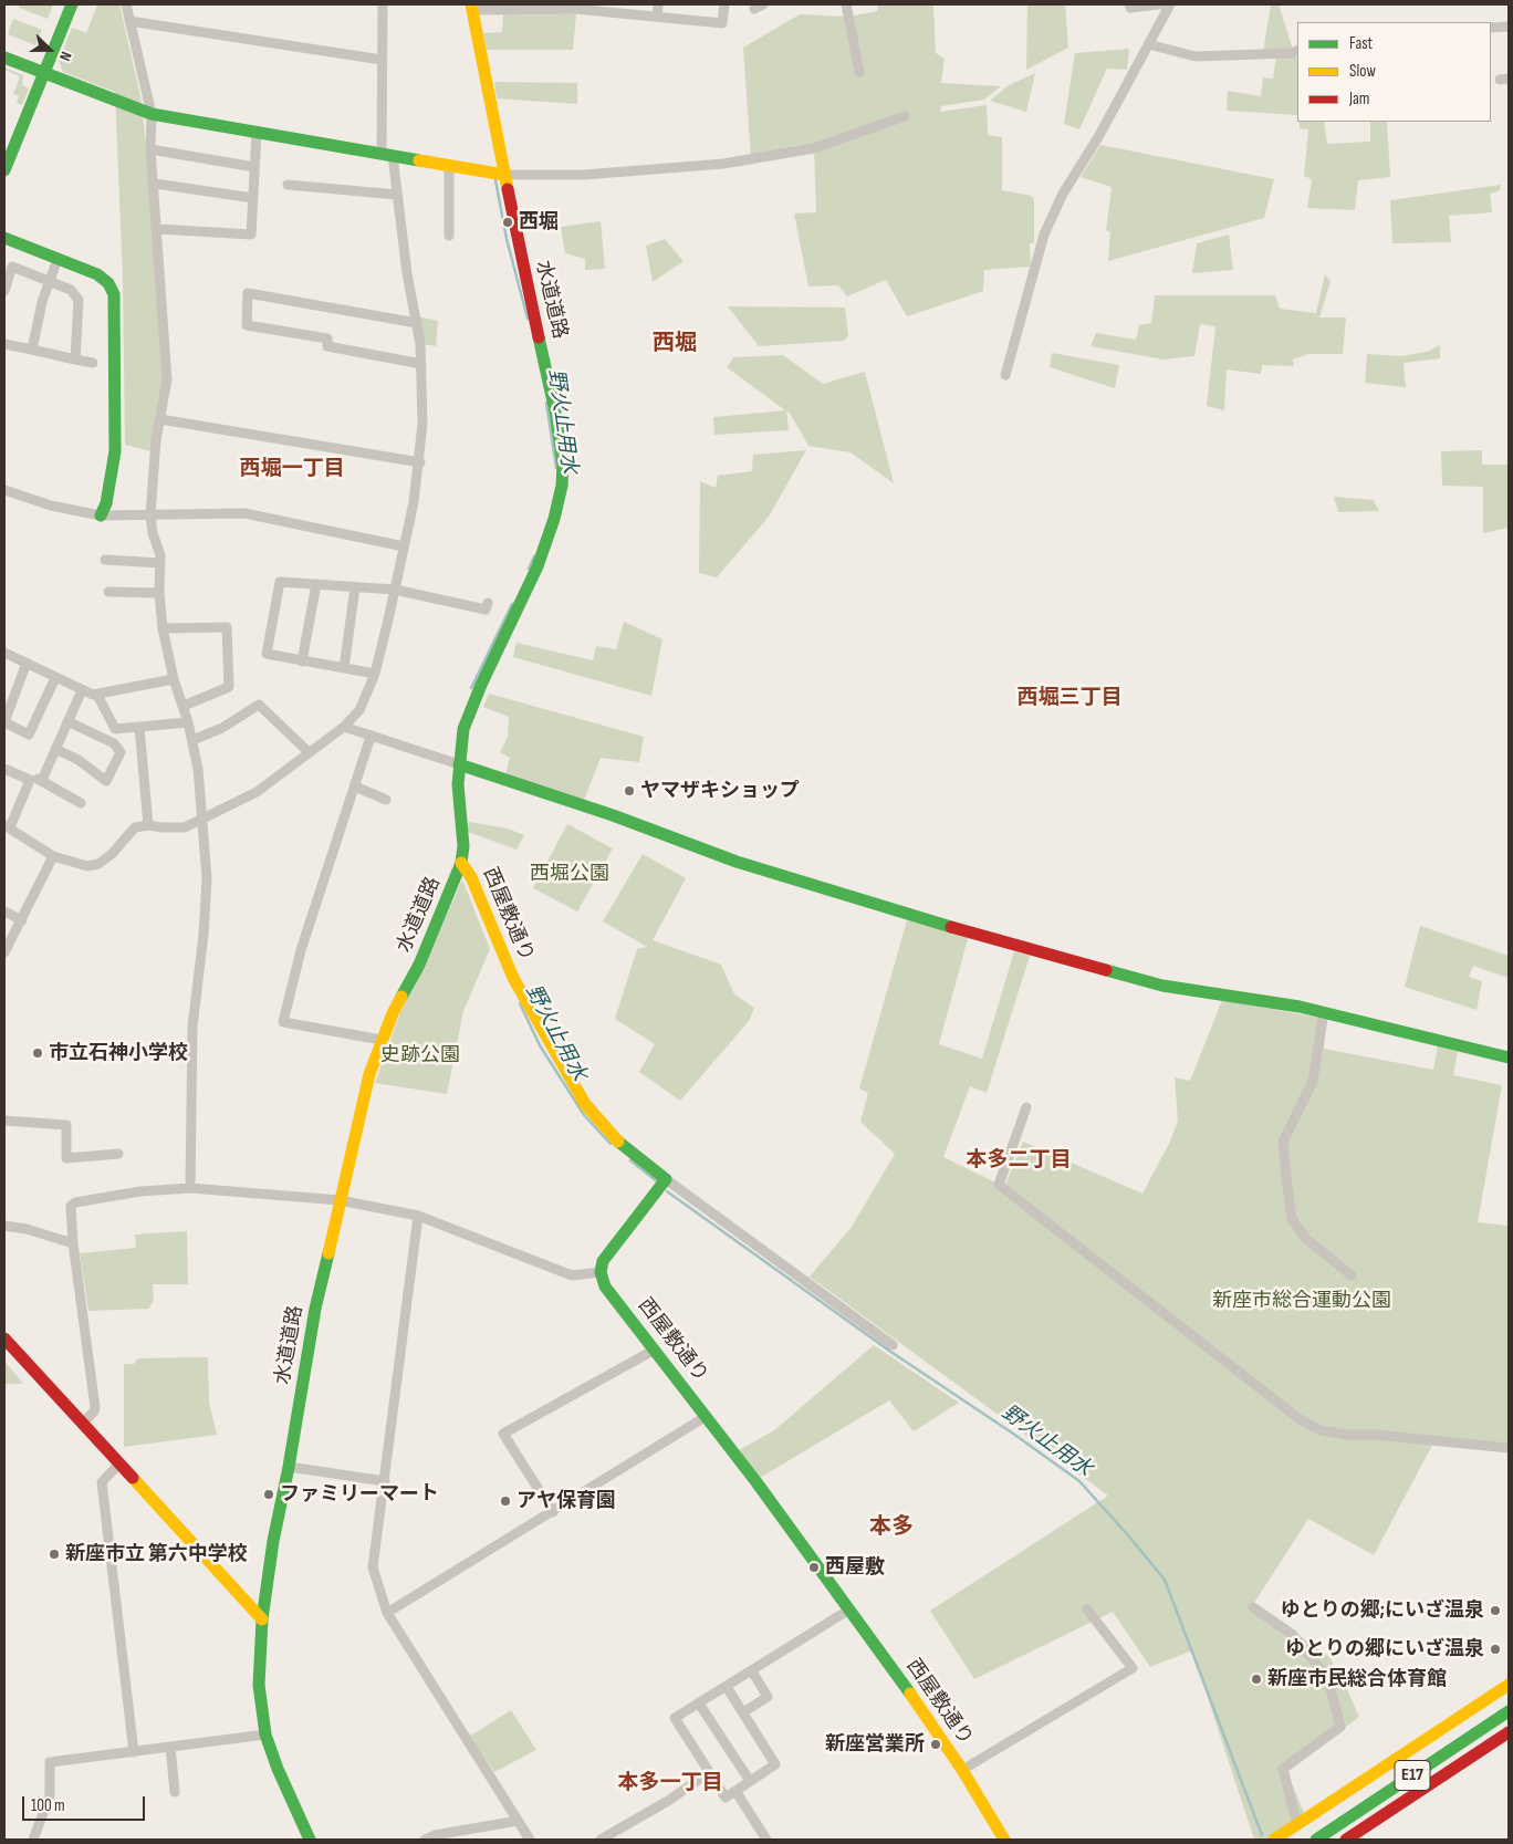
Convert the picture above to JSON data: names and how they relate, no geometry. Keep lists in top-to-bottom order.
{
  "streets": {
    "main road": ["水道道路", "西屋敷通り", "E17"]
  },
  "crossings": [
    ["水道道路", "西屋敷通り"]
  ],
  "districts": [
    "西堀",
    "西堀一丁目",
    "西堀三丁目",
    "本多二丁目",
    "本多",
    "本多一丁目"
  ],
  "water": ["野火止用水"],
  "parks": ["西堀公園", "史跡公園", "新座市総合運動公園"],
  "places": [
    "西堀",
    "ヤマザキショップ",
    "市立石神小学校",
    "ファミリーマート",
    "アヤ保育園",
    "新座市立 第六中学校",
    "西屋敷",
    "ゆとりの郷;にいざ温泉",
    "ゆとりの郷にいざ温泉",
    "新座市民総合体育館",
    "新座営業所"
  ],
  "legend": ["Fast", "Slow", "Jam"],
  "scale_bar": "100 m",
  "north": "right"
}
